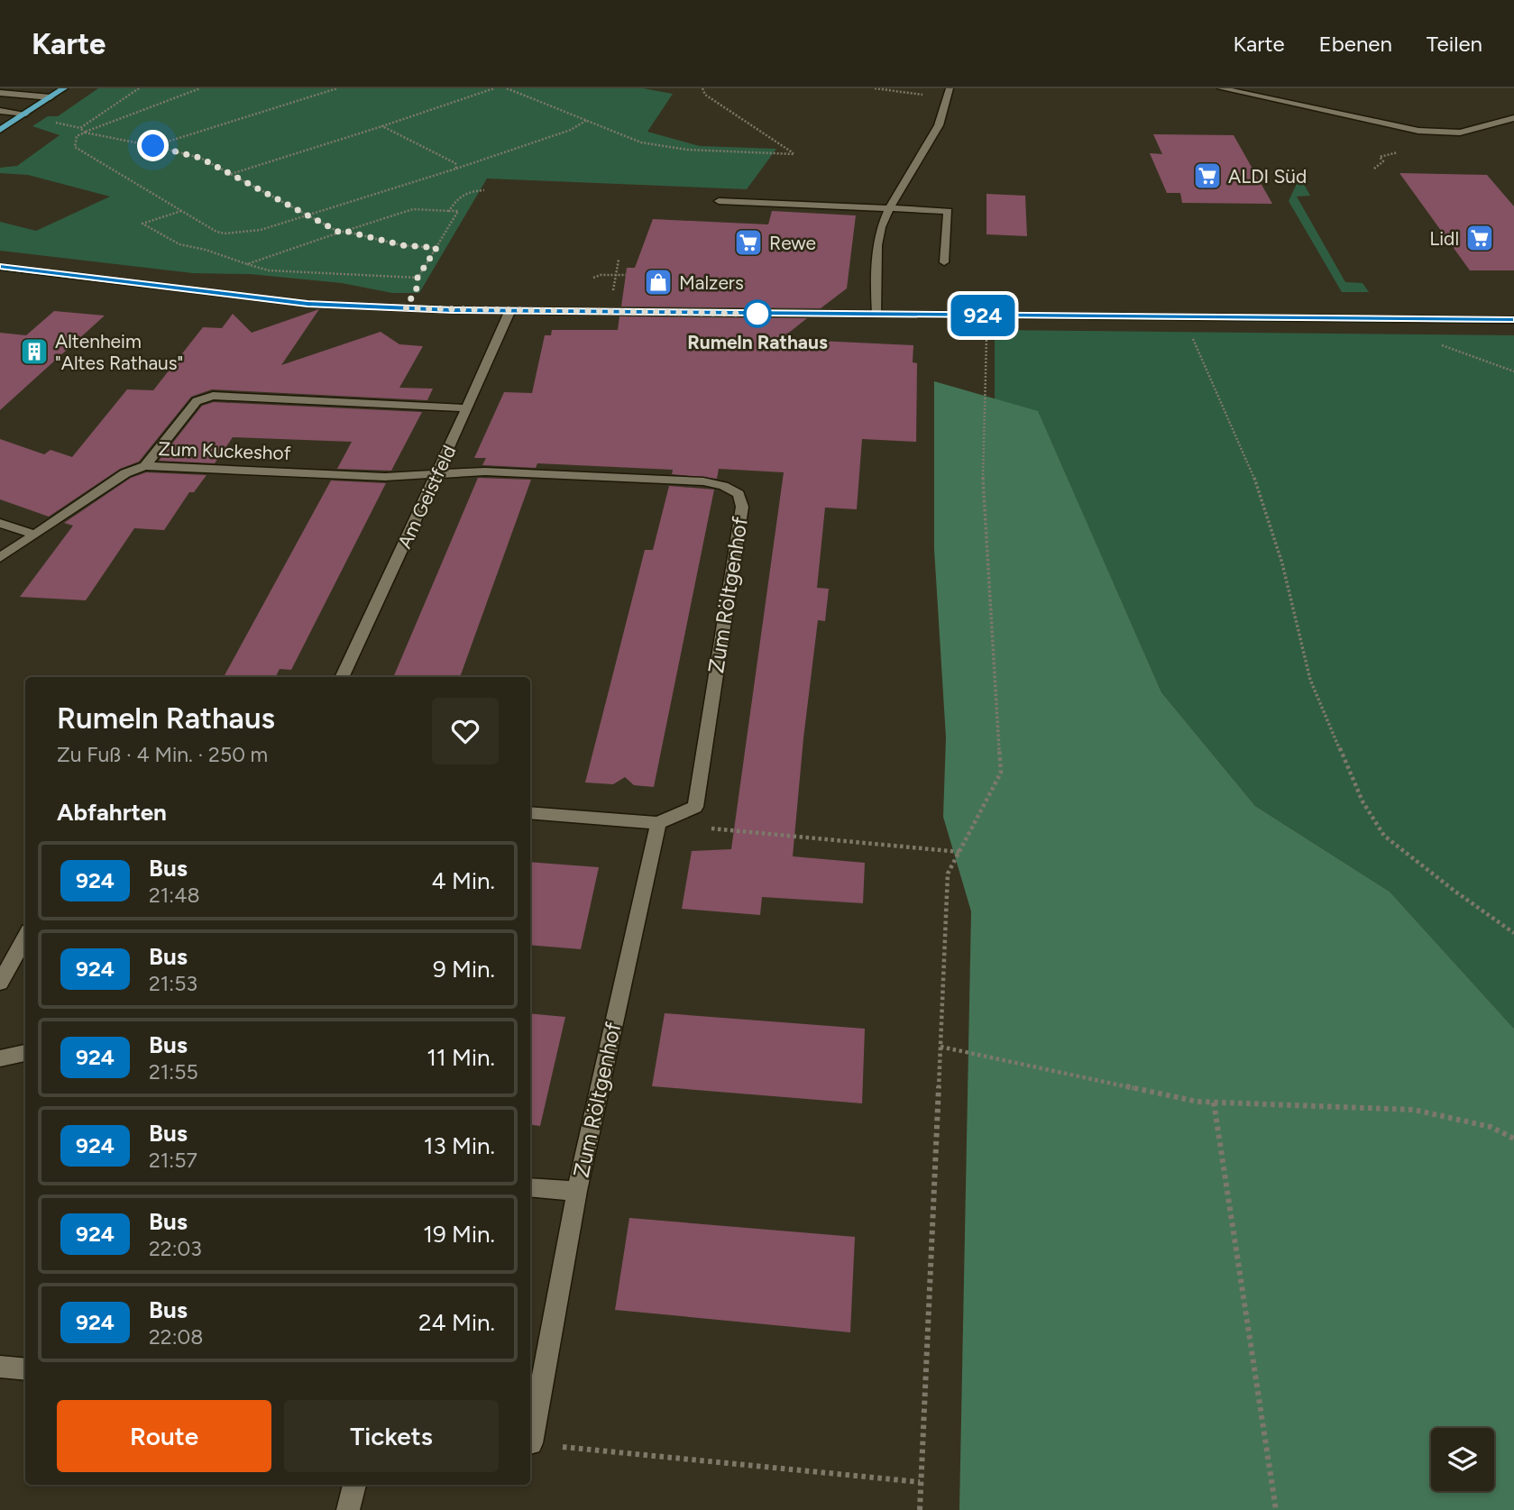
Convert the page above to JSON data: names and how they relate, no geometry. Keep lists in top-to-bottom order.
{
  "streets": {
    "street": ["Zum Kuckeshof", "Am Geistfeld", "Zum Röltgenhof"]
  },
  "crossings": [
    ["Zum Kuckeshof", "Am Geistfeld"],
    ["Zum Kuckeshof", "Zum Röltgenhof"],
    ["Am Geistfeld", "Zum Röltgenhof"]
  ],
  "places": {
    "supermarket": ["ALDI Süd", "Lidl", "Rewe"],
    "shop": ["Malzers"],
    "other": ["Rumeln Rathaus"],
    "building": ["Altenheim \"Altes Rathaus\""]
  },
  "lines": ["bus line 924"],
  "page": {
    "header": "Karte",
    "nav": ["Karte", "Ebenen", "Teilen"],
    "on_map": "924",
    "heading": [
      ["Rumeln Rathaus", "Zu Fuß · 4 Min. · 250 m"],
      "Abfahrten"
    ],
    "list": [
      {
        "mark": "924",
        "name": "Bus",
        "note": "21:48",
        "value": "4 Min."
      },
      {
        "mark": "924",
        "name": "Bus",
        "note": "21:53",
        "value": "9 Min."
      },
      {
        "mark": "924",
        "name": "Bus",
        "note": "21:55",
        "value": "11 Min."
      },
      {
        "mark": "924",
        "name": "Bus",
        "note": "21:57",
        "value": "13 Min."
      },
      {
        "mark": "924",
        "name": "Bus",
        "note": "22:03",
        "value": "19 Min."
      },
      {
        "mark": "924",
        "name": "Bus",
        "note": "22:08",
        "value": "24 Min."
      }
    ],
    "buttons": ["Route", "Tickets"]
  }
}
